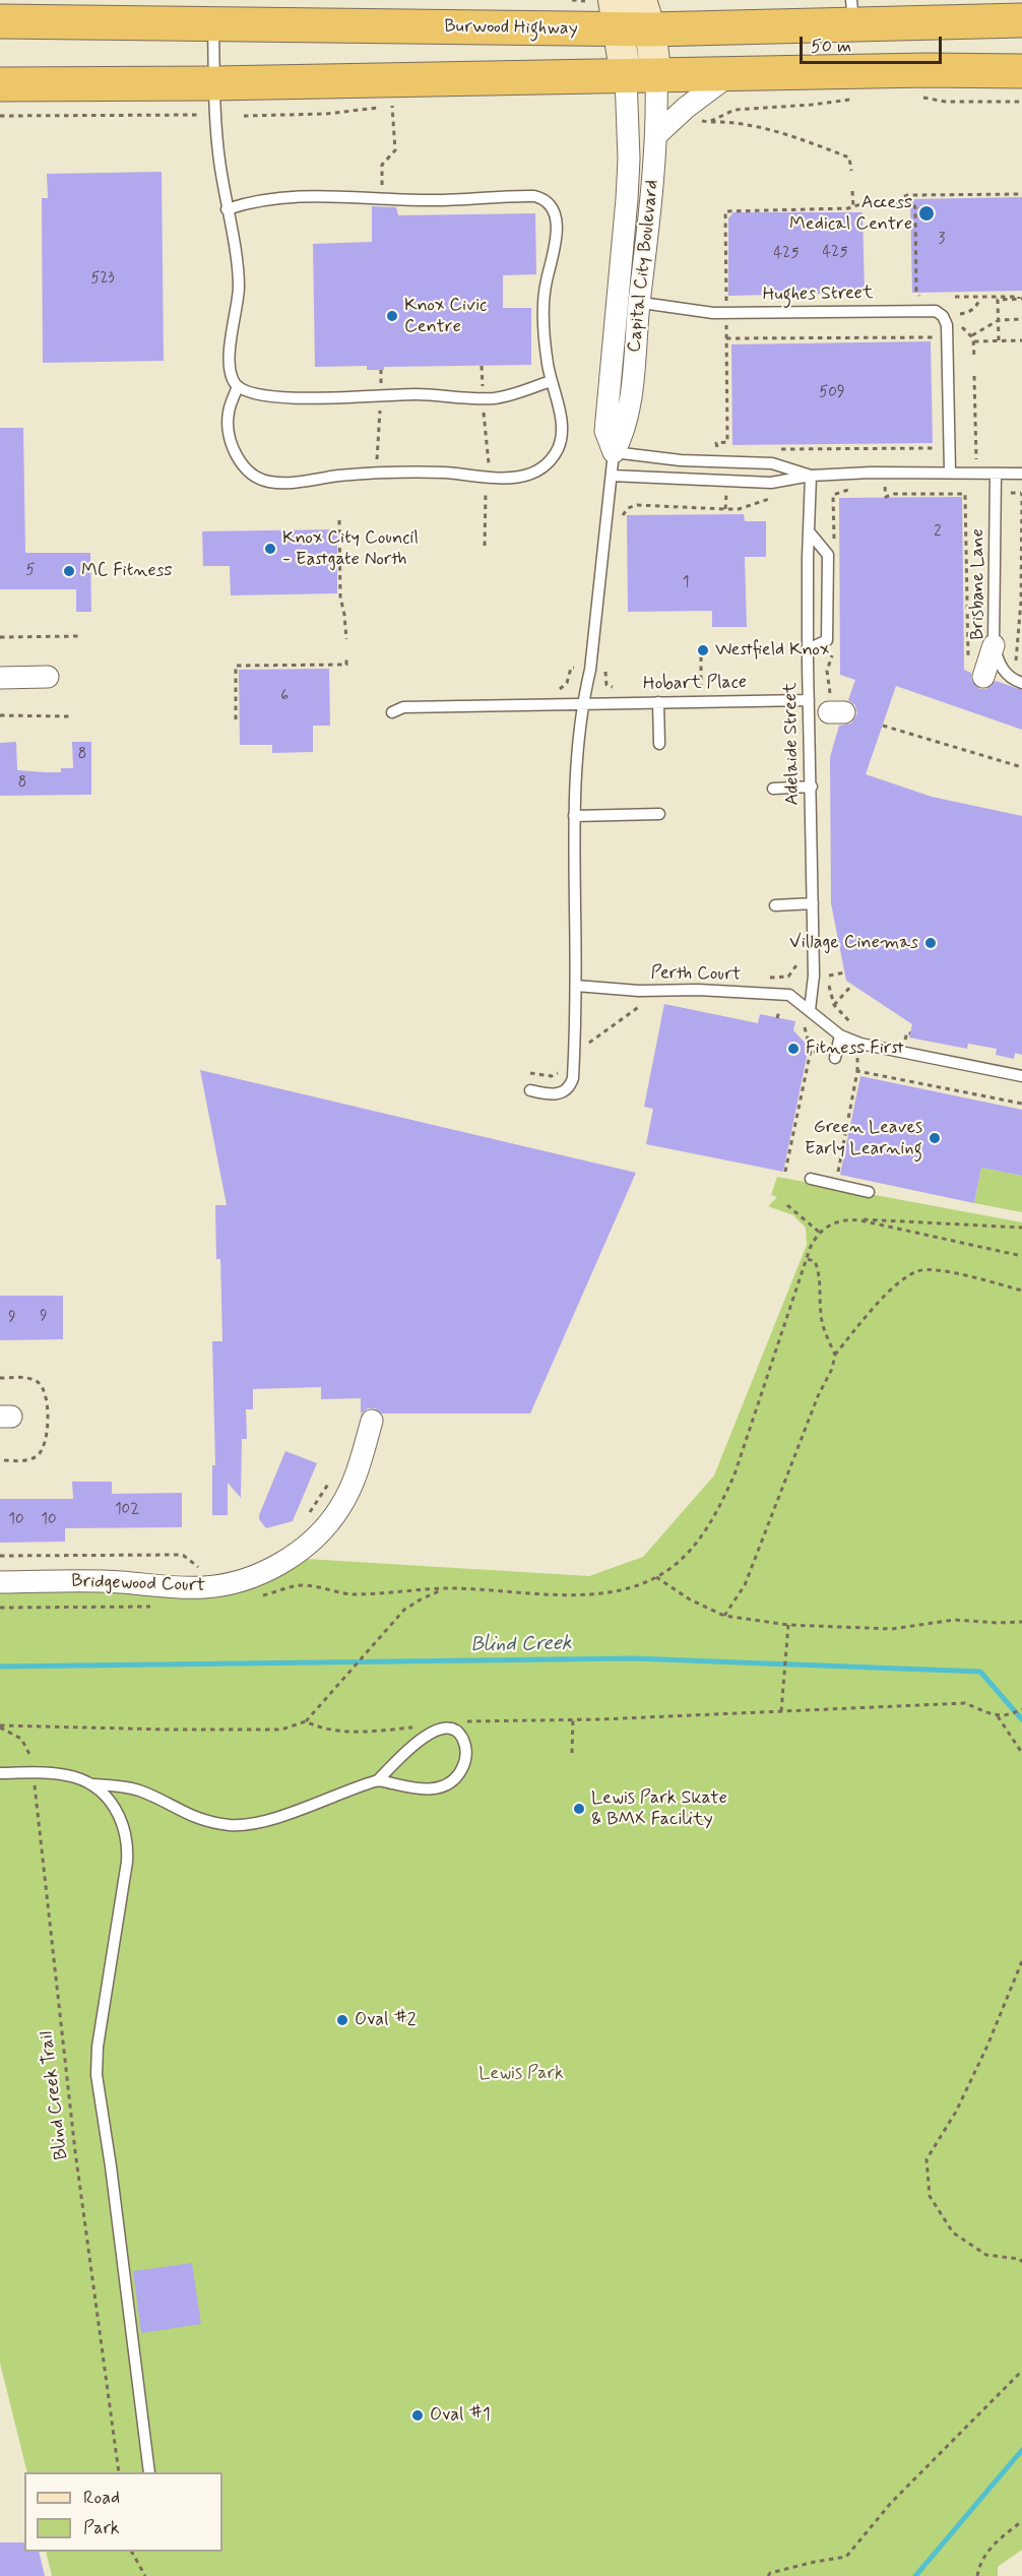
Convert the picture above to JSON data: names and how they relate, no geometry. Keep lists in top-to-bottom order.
{
  "streets": {
    "highway": ["Burwood Highway"],
    "street": ["Capital City Boulevard", "Bridgewood Court"],
    "lane": [
      "Hughes Street",
      "Brisbane Lane",
      "Hobart Place",
      "Adelaide Street",
      "Perth Court"
    ],
    "path": ["Blind Creek Trail"]
  },
  "crossings": [
    ["Capital City Boulevard", "Hughes Street"],
    ["Hobart Place", "Adelaide Street"]
  ],
  "water": ["Blind Creek"],
  "parks": ["Lewis Park"],
  "places": [
    "Access Medical Centre",
    "Knox Civic Centre",
    "Knox City Council - Eastgate North",
    "MC Fitness",
    "Westfield Knox",
    "Village Cinemas",
    "Fitness First",
    "Green Leaves Early Learning",
    "Lewis Park Skate & BMX Facility",
    "Oval #2",
    "Oval #1"
  ],
  "house_numbers": [
    "3",
    "425",
    "425",
    "523",
    "509",
    "2",
    "5",
    "1",
    "6",
    "8",
    "8",
    "9",
    "9",
    "102",
    "10",
    "10"
  ],
  "legend": ["Road", "Park"],
  "scale_bar": "50 m"
}
